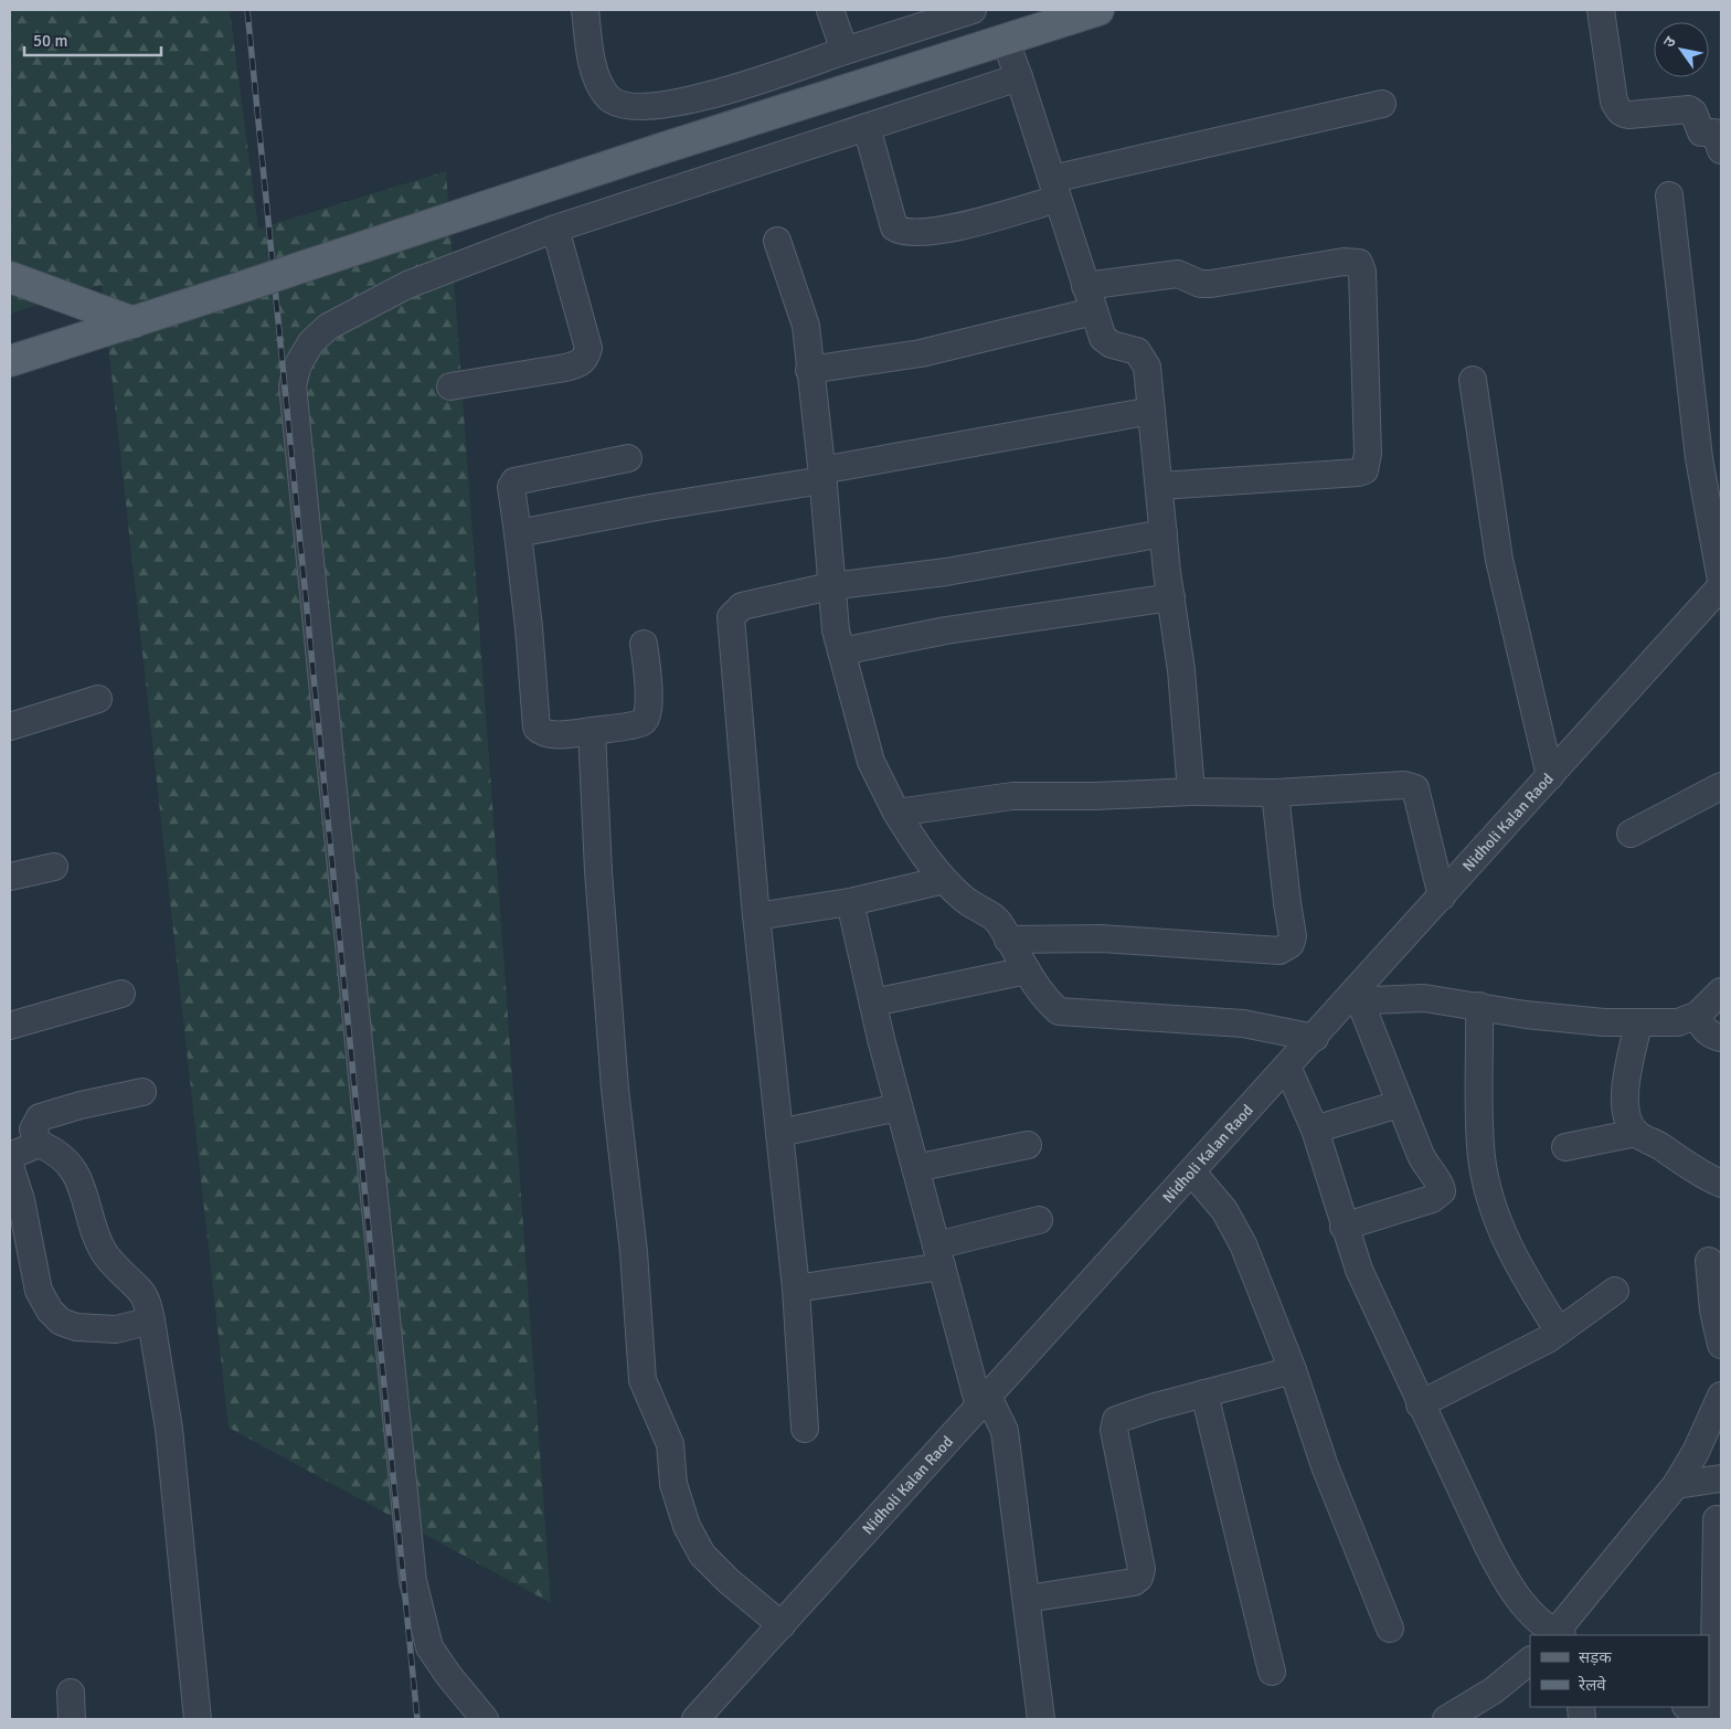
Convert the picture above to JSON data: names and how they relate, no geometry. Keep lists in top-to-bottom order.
{
  "streets": {
    "street": ["Nidholi Kalan Raod"]
  },
  "legend": ["सड़क", "रेलवे"],
  "scale_bar": "50 m",
  "north": "top left"
}
